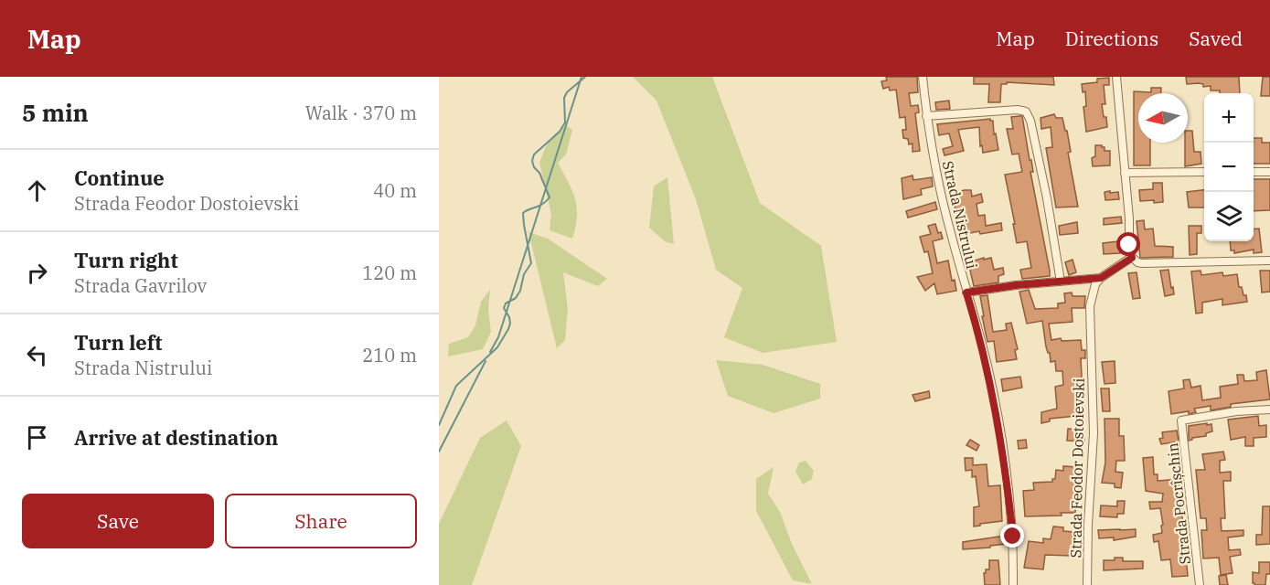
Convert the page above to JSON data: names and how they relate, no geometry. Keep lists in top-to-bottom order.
{
  "streets": {
    "street": ["Strada Nistrului", "Strada Feodor Dostoievski", "Strada Pocrîșchin"]
  },
  "north": "left",
  "page": {
    "header": "Map",
    "nav": ["Map", "Directions", "Saved"],
    "heading": ["5 min", "Walk · 370 m"],
    "map_buttons": ["+", "−"],
    "list": [
      ["Continue", "Strada Feodor Dostoievski", "40 m"],
      ["Turn right", "Strada Gavrilov", "120 m"],
      ["Turn left", "Strada Nistrului", "210 m"],
      "Arrive at destination"
    ],
    "buttons": ["Save", "Share"]
  }
}
